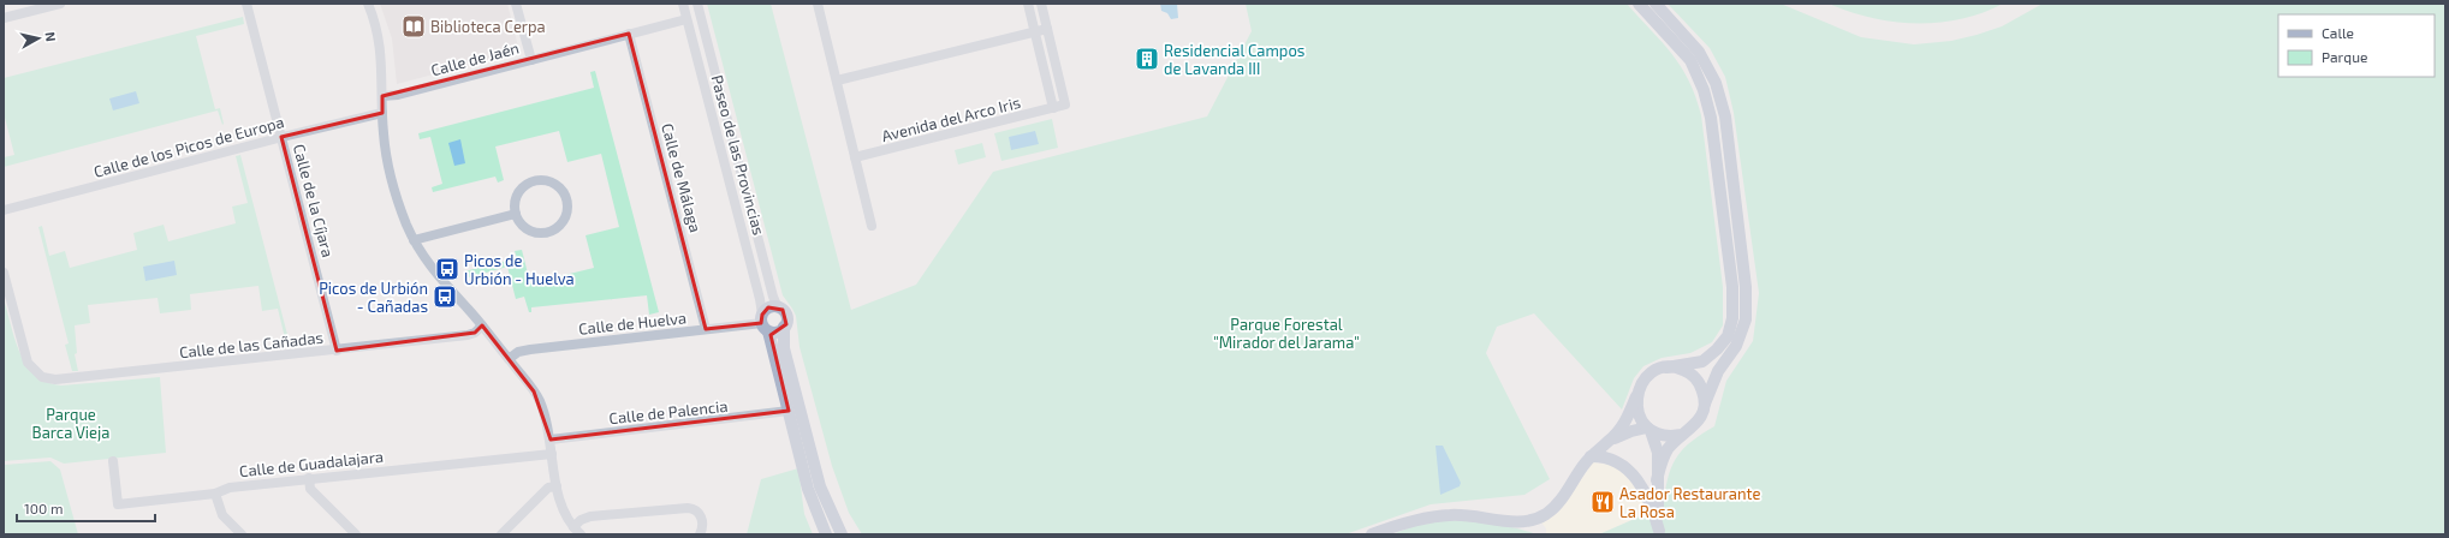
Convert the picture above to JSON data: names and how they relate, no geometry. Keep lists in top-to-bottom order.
{
  "streets": {
    "main road": ["Paseo de las Provincias"],
    "street": [
      "Calle de Jaén",
      "Avenida del Arco Iris",
      "Calle de los Picos de Europa",
      "Calle de Málaga",
      "Calle de la Cíjara",
      "Calle de Huelva",
      "Calle de las Cañadas",
      "Calle de Palencia",
      "Calle de Guadalajara"
    ]
  },
  "crossings": [
    ["Calle de Jaén", "Paseo de las Provincias"],
    ["Calle de Jaén", "Calle de Málaga"],
    ["Calle de los Picos de Europa", "Calle de la Cíjara"],
    ["Paseo de las Provincias", "Calle de Huelva"],
    ["Paseo de las Provincias", "Calle de Palencia"],
    ["Calle de Málaga", "Calle de Huelva"],
    ["Calle de la Cíjara", "Calle de las Cañadas"]
  ],
  "parks": ["Parque Forestal \"Mirador del Jarama\"", "Parque Barca Vieja"],
  "places": {
    "library": ["Biblioteca Cerpa"],
    "building": ["Residencial Campos de Lavanda III"],
    "bus stop": ["Picos de Urbión - Huelva", "Picos de Urbión - Cañadas"],
    "restaurant": ["Asador Restaurante La Rosa"]
  },
  "legend": ["Calle", "Parque"],
  "scale_bar": "100 m",
  "north": "right"
}
